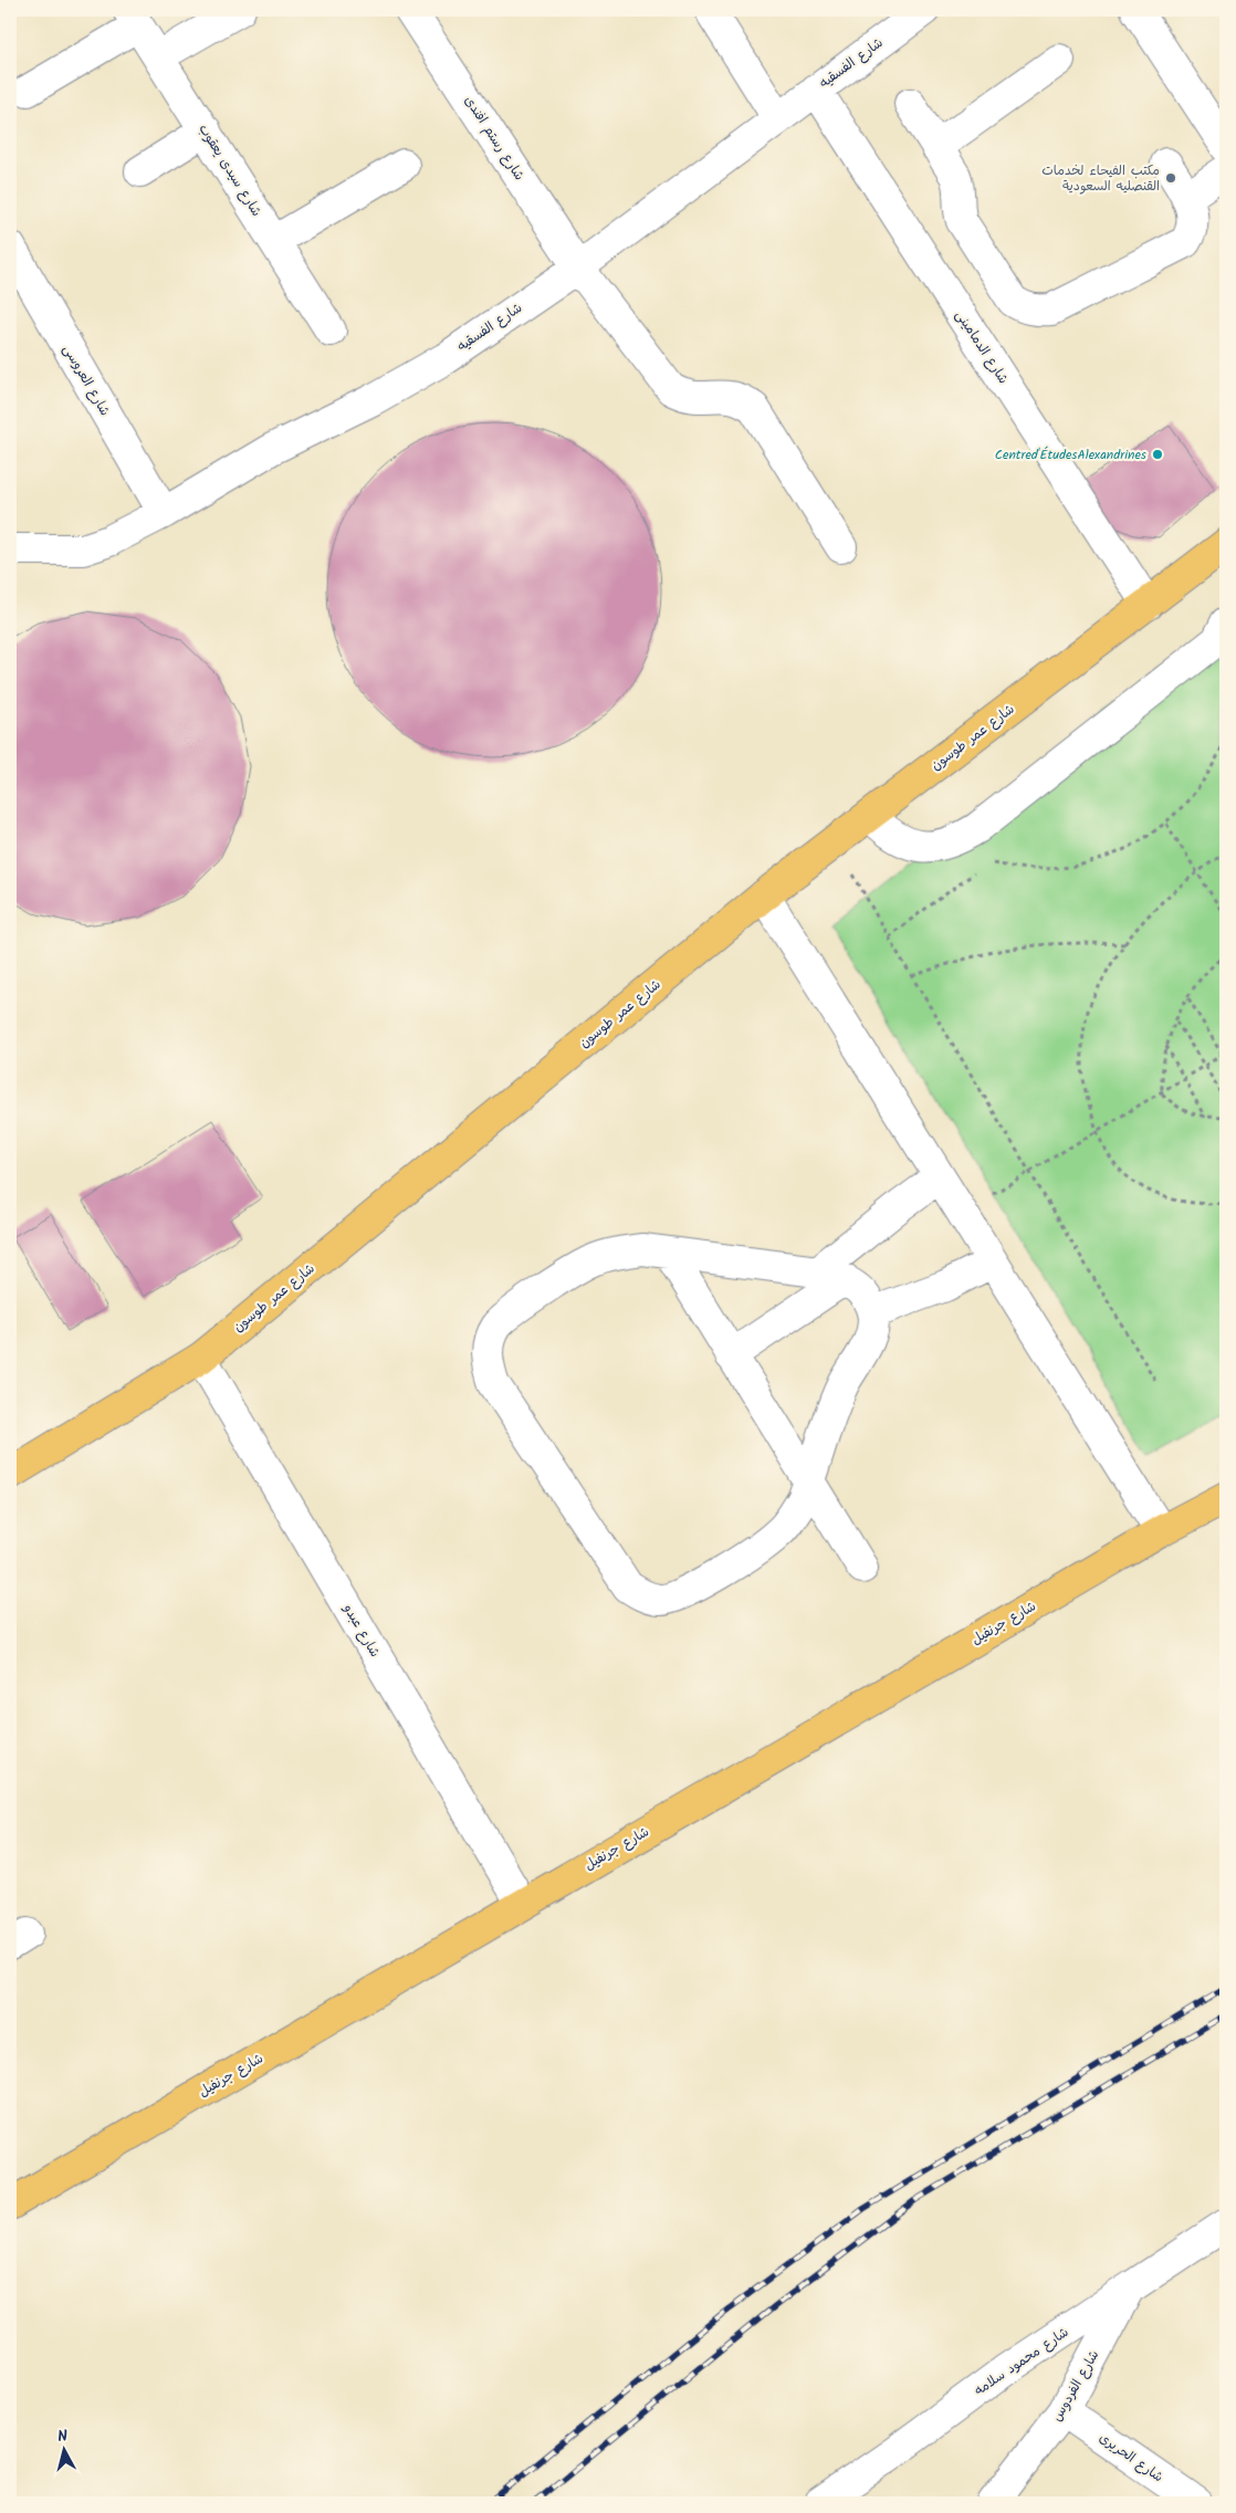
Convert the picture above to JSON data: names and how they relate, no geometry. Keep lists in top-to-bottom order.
{
  "streets": {
    "main road": ["شارع عمر طوسون", "شارع جرنفيل"],
    "street": [
      "شارع الفسقيه",
      "شارع رستم افندى",
      "شارع سيدى يعقوب",
      "شارع الدمامينى",
      "شارع العروسى",
      "شارع عبدو",
      "شارع محمود سلامه",
      "شارع الفردوس",
      "شارع الحريرى"
    ]
  },
  "crossings": [
    ["شارع الفسقيه", "شارع رستم افندى"],
    ["شارع الفسقيه", "شارع الدمامينى"],
    ["شارع الفسقيه", "شارع العروسى"],
    ["شارع الدمامينى", "شارع عمر طوسون"],
    ["شارع عمر طوسون", "شارع عبدو"],
    ["شارع جرنفيل", "شارع عبدو"],
    ["شارع محمود سلامه", "شارع الفردوس"],
    ["شارع الفردوس", "شارع الحريرى"]
  ],
  "places": ["مكتب الفيحاء لخدمات القنصليه السعودية", "Centred'ÉtudesAlexandrines"],
  "north": "top"
}
